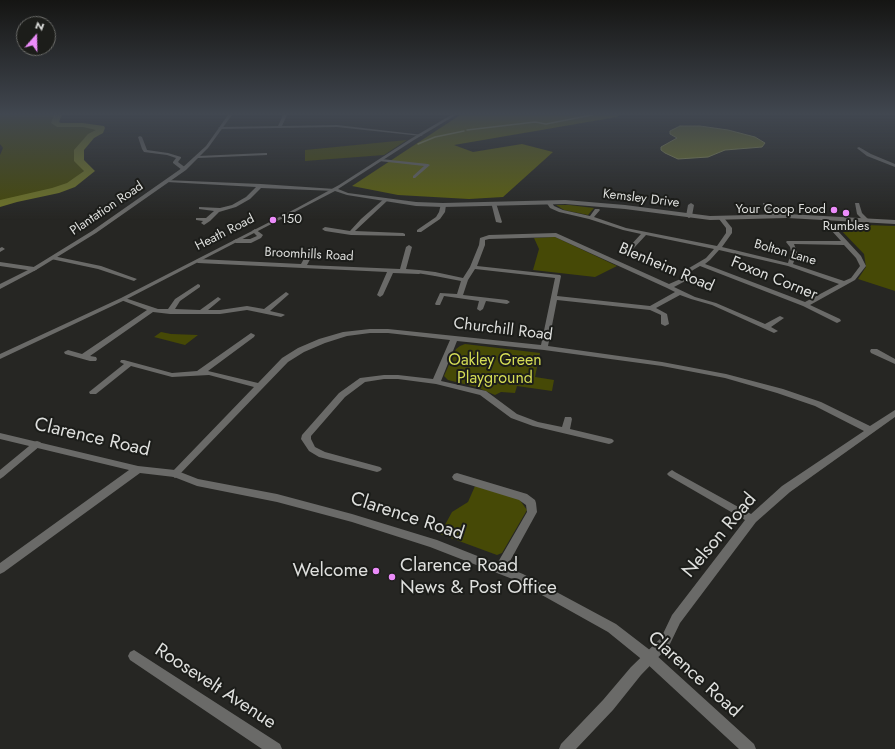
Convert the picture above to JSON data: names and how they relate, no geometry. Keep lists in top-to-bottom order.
{
  "streets": {
    "street": [
      "Kemsley Drive",
      "Plantation Road",
      "Heath Road",
      "Bolton Lane",
      "Broomhills Road",
      "Blenheim Road",
      "Foxon Corner",
      "Churchill Road",
      "Clarence Road",
      "Nelson Road",
      "Roosevelt Avenue"
    ]
  },
  "crossings": [
    ["Kemsley Drive", "Plantation Road"],
    ["Kemsley Drive", "Heath Road"],
    ["Kemsley Drive", "Bolton Lane"],
    ["Heath Road", "Broomhills Road"],
    ["Churchill Road", "Clarence Road"],
    ["Churchill Road", "Nelson Road"],
    ["Clarence Road", "Nelson Road"]
  ],
  "parks": ["Oakley Green Playground"],
  "places": [
    "Your Coop Food",
    "Rumbles",
    "150",
    "Welcome",
    "Clarence Road News & Post Office"
  ],
  "north": "top"
}
